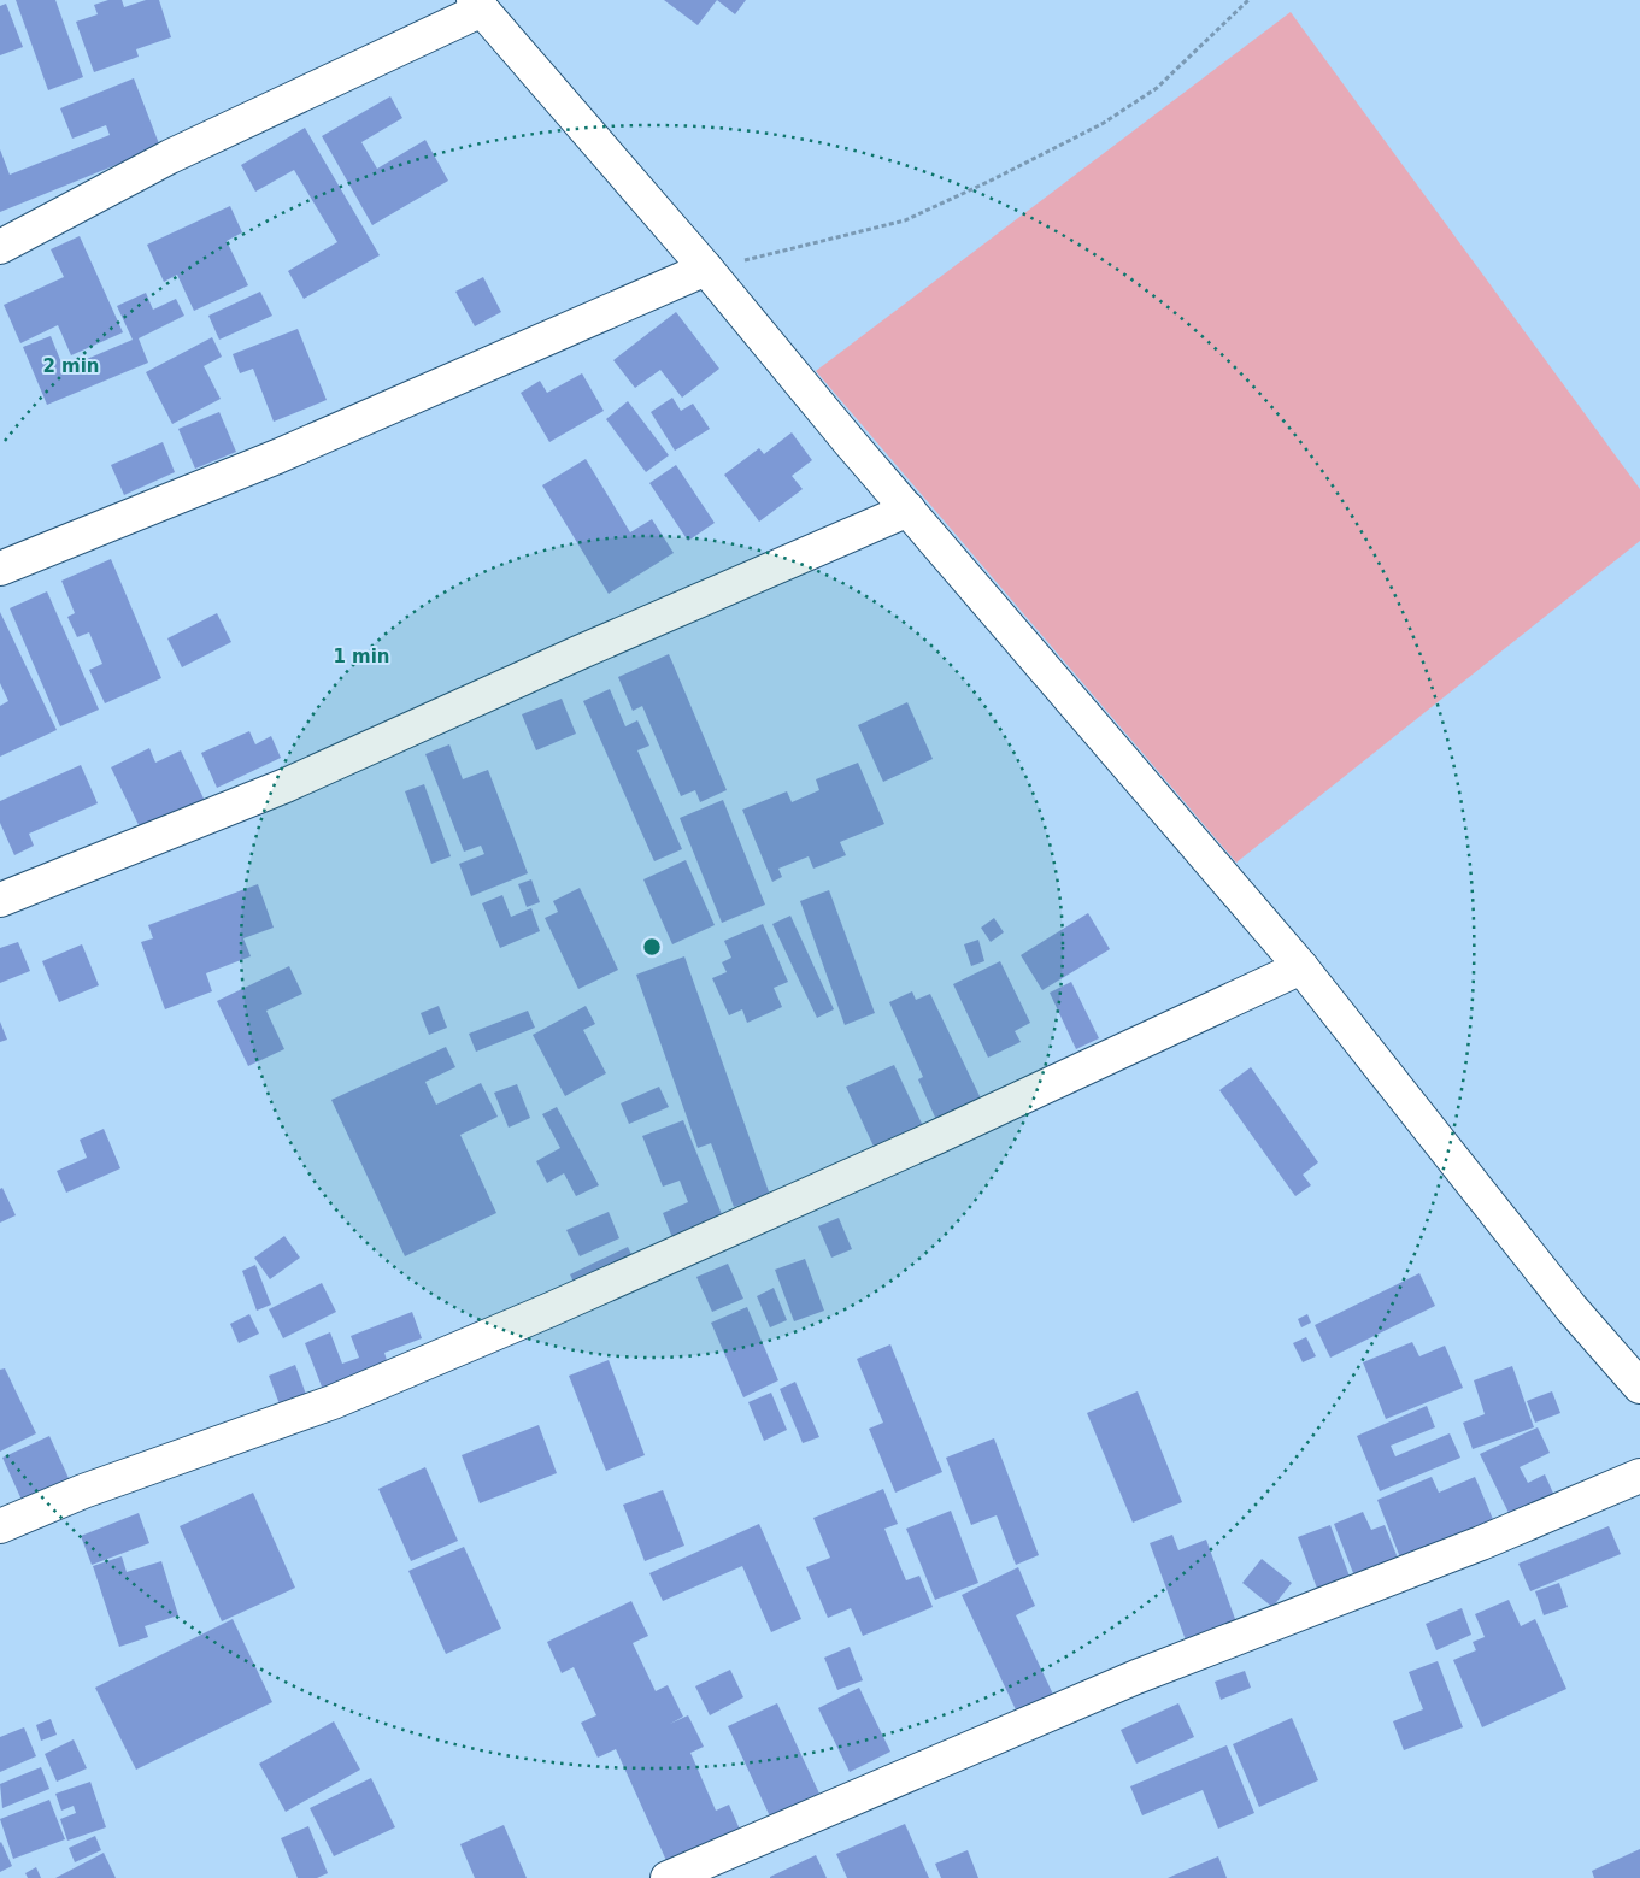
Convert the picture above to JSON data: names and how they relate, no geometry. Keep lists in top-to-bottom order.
{
  "rings": ["2 min", "1 min"]
}
